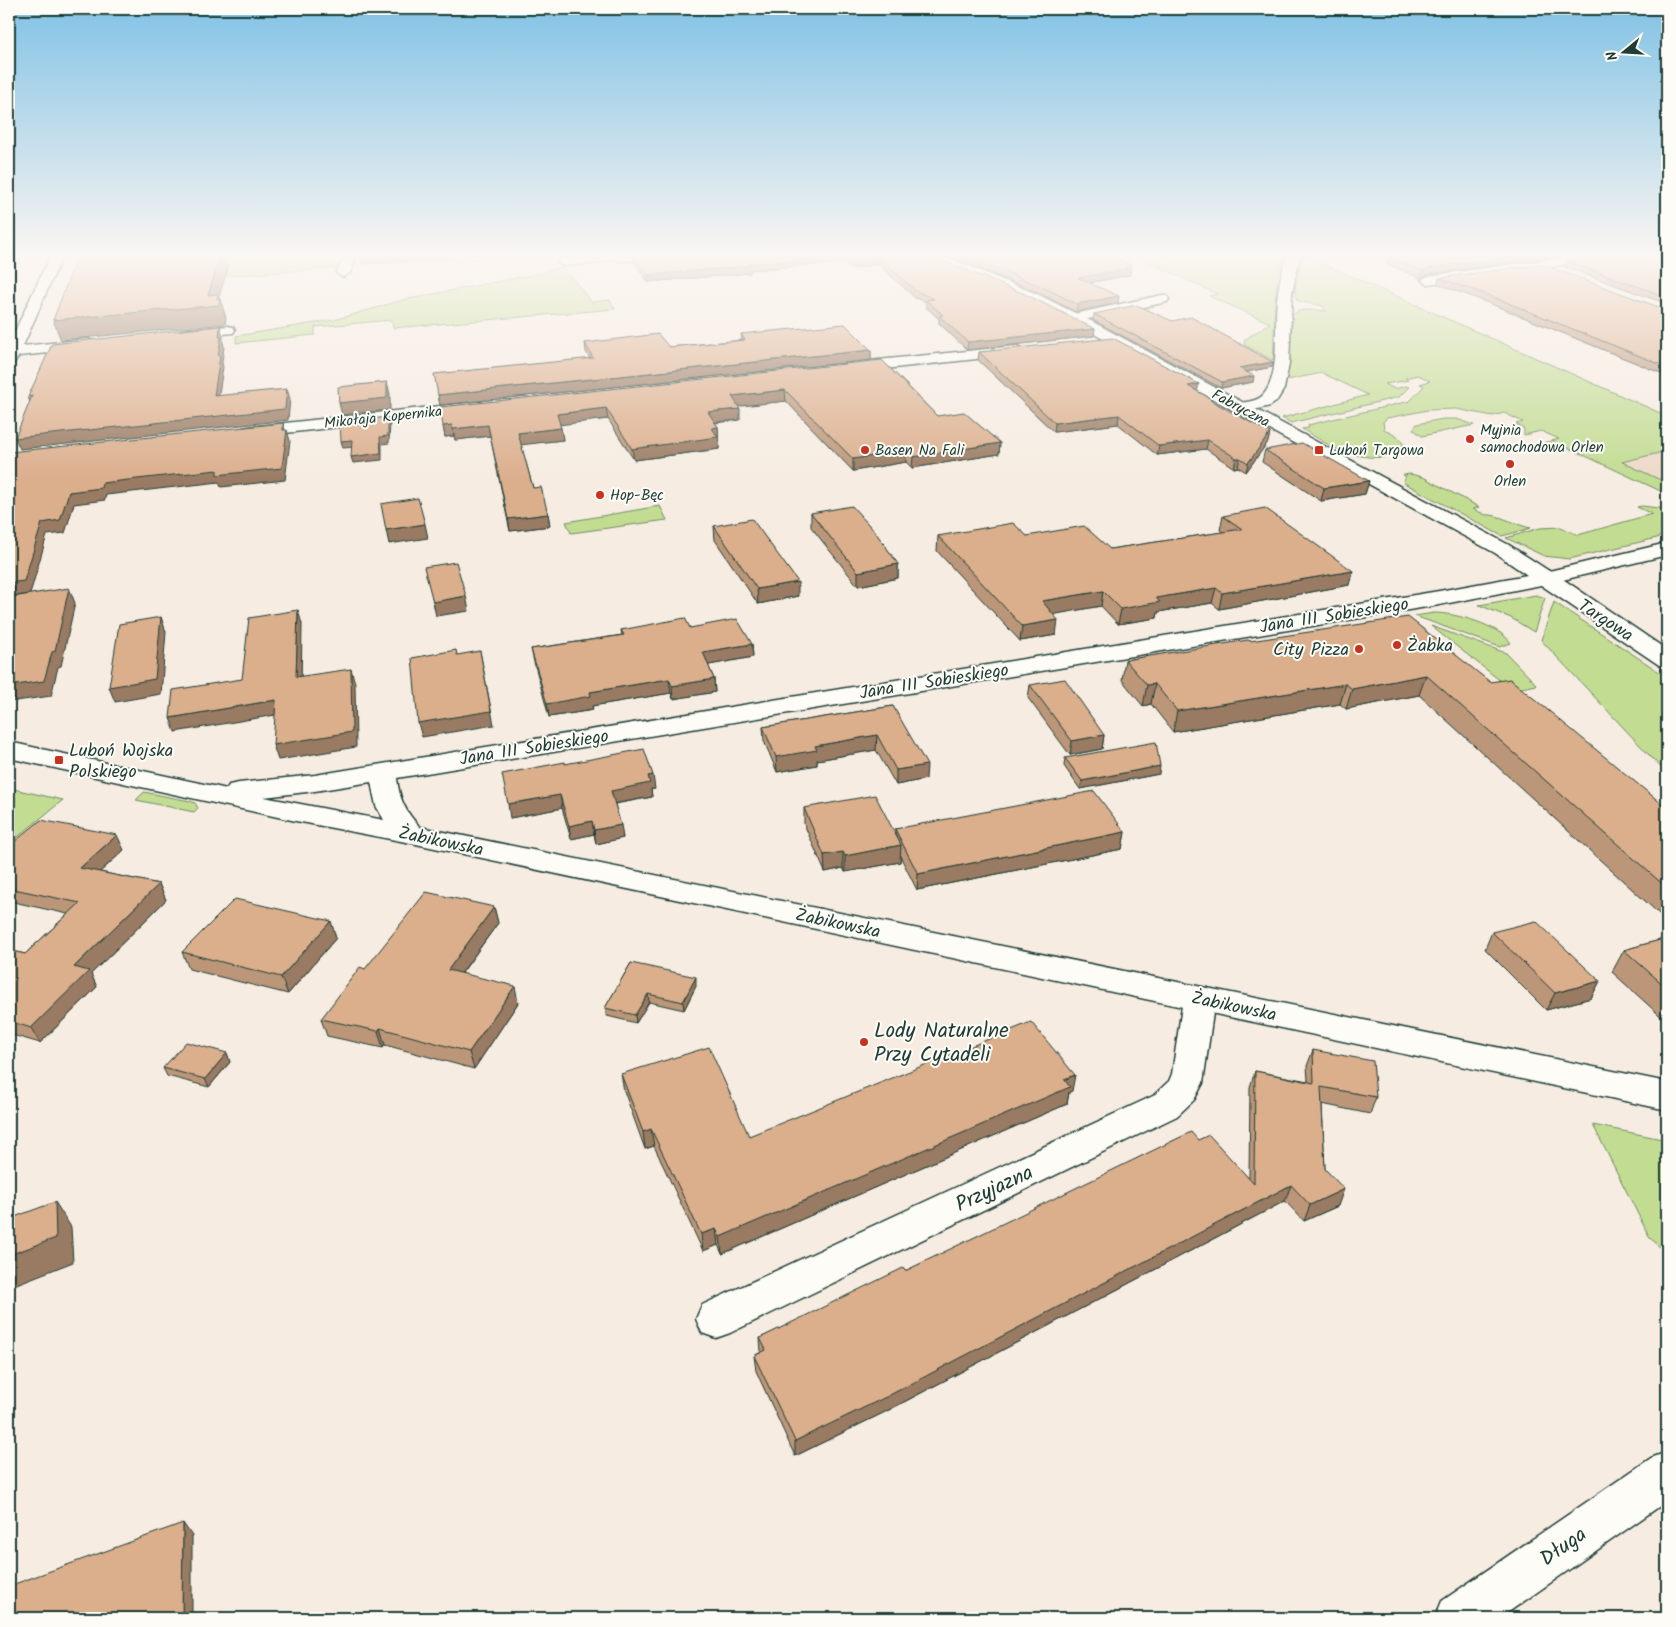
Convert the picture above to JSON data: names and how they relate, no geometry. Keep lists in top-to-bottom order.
{
  "streets": {
    "street": [
      "Fabryczna",
      "Mikołaja Kopernika",
      "Jana III Sobieskiego",
      "Targowa",
      "Żabikowska",
      "Przyjazna",
      "Długa"
    ]
  },
  "crossings": [
    ["Fabryczna", "Jana III Sobieskiego"],
    ["Fabryczna", "Targowa"],
    ["Jana III Sobieskiego", "Targowa"],
    ["Jana III Sobieskiego", "Żabikowska"],
    ["Żabikowska", "Przyjazna"]
  ],
  "places": {
    "other": [
      "Myjnia samochodowa Orlen",
      "Basen Na Fali",
      "Orlen",
      "Hop-Bęc",
      "Żabka",
      "City Pizza",
      "Lody Naturalne Przy Cytadeli"
    ],
    "transit": ["Luboń Targowa", "Luboń Wojska Polskiego"]
  },
  "north": "left"
}
